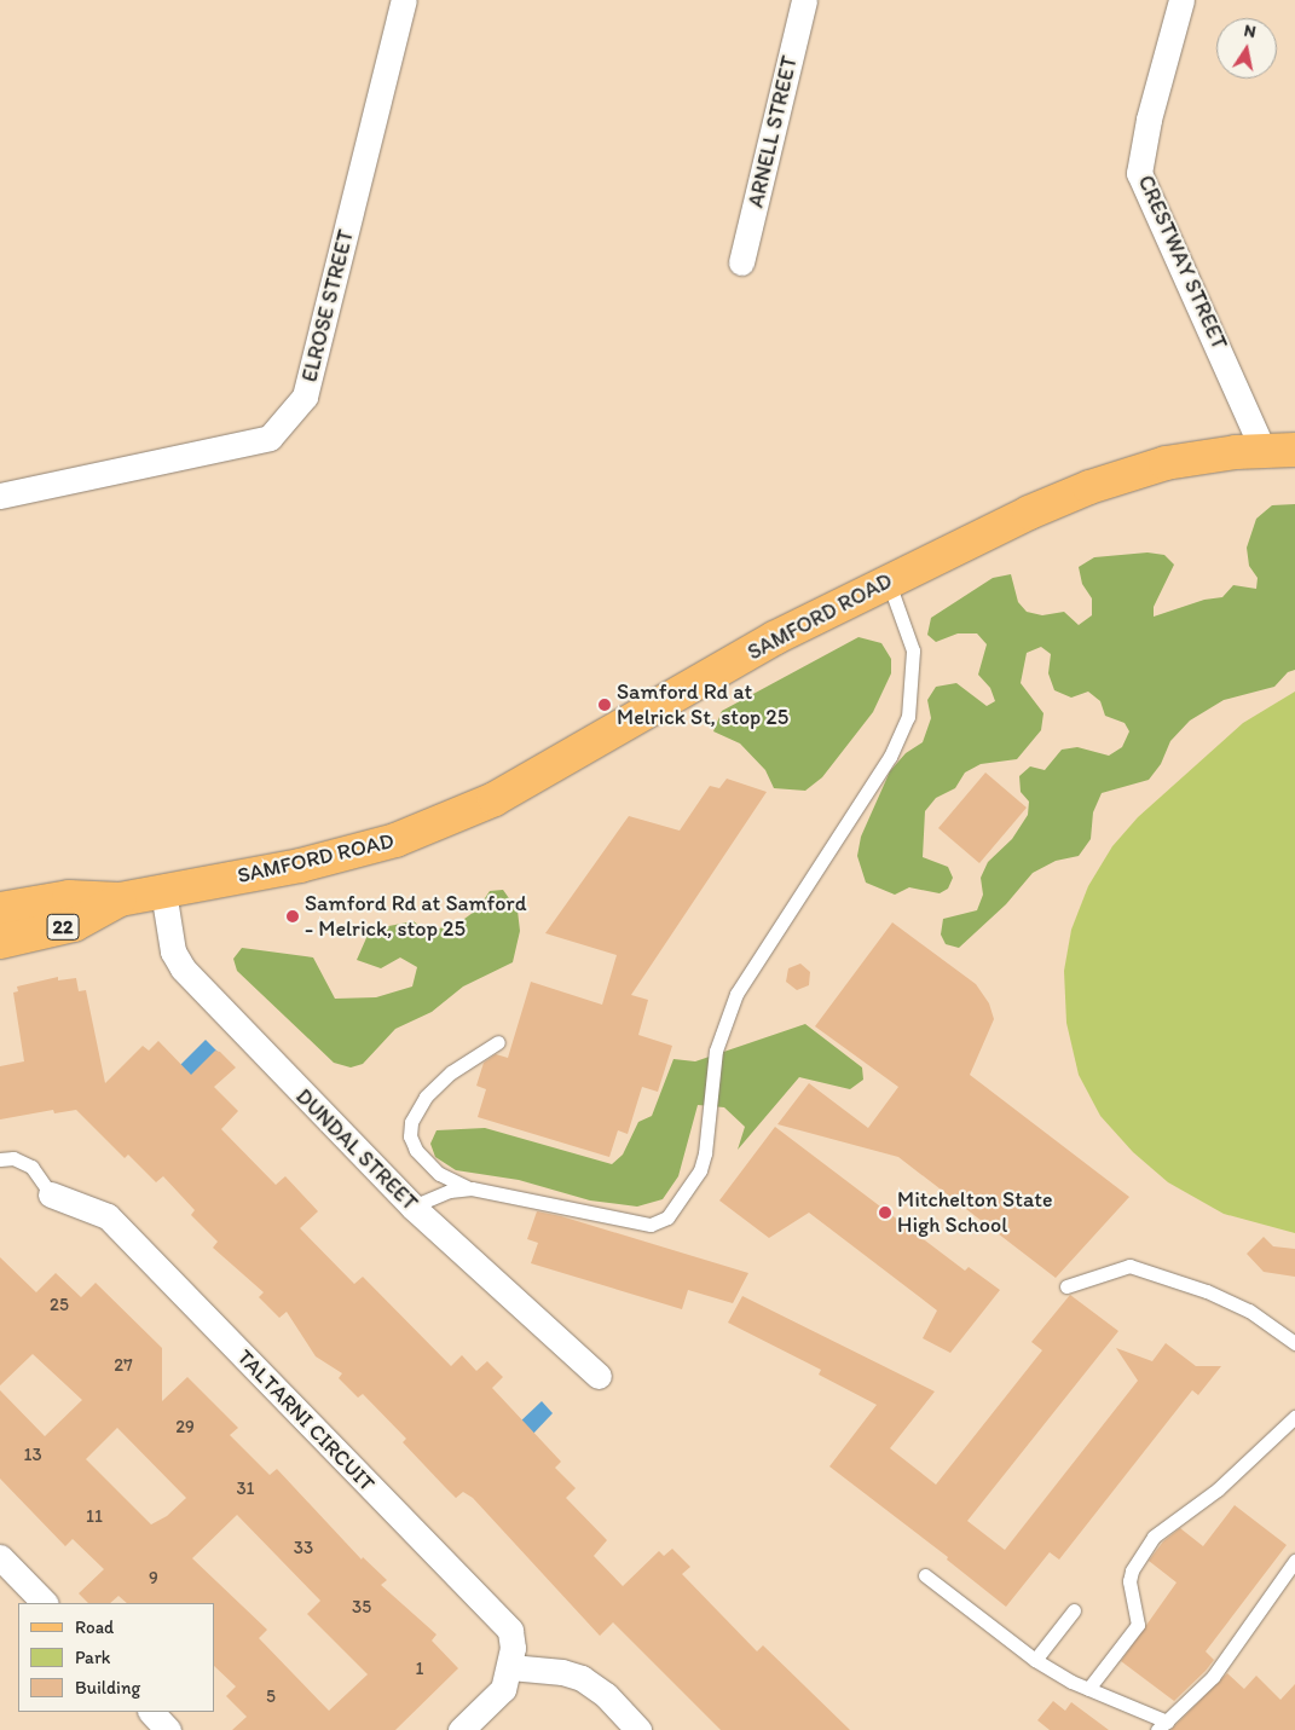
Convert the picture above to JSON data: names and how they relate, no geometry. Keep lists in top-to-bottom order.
{
  "streets": {
    "main road": ["SAMFORD ROAD", "22"],
    "street": [
      "ARNELL STREET",
      "CRESTWAY STREET",
      "ELROSE STREET",
      "DUNDAL STREET",
      "TALTARNI CIRCUIT"
    ]
  },
  "crossings": [
    ["CRESTWAY STREET", "SAMFORD ROAD"],
    ["SAMFORD ROAD", "DUNDAL STREET"]
  ],
  "places": ["Samford Rd at Melrick St, stop 25", "Samford Rd at Samford - Melrick, stop 25", "Mitchelton State High School"],
  "house_numbers": [
    "25",
    "27",
    "29",
    "13",
    "31",
    "11",
    "33",
    "9",
    "35",
    "1",
    "5"
  ],
  "legend": ["Road", "Park", "Building"],
  "north": "top"
}
